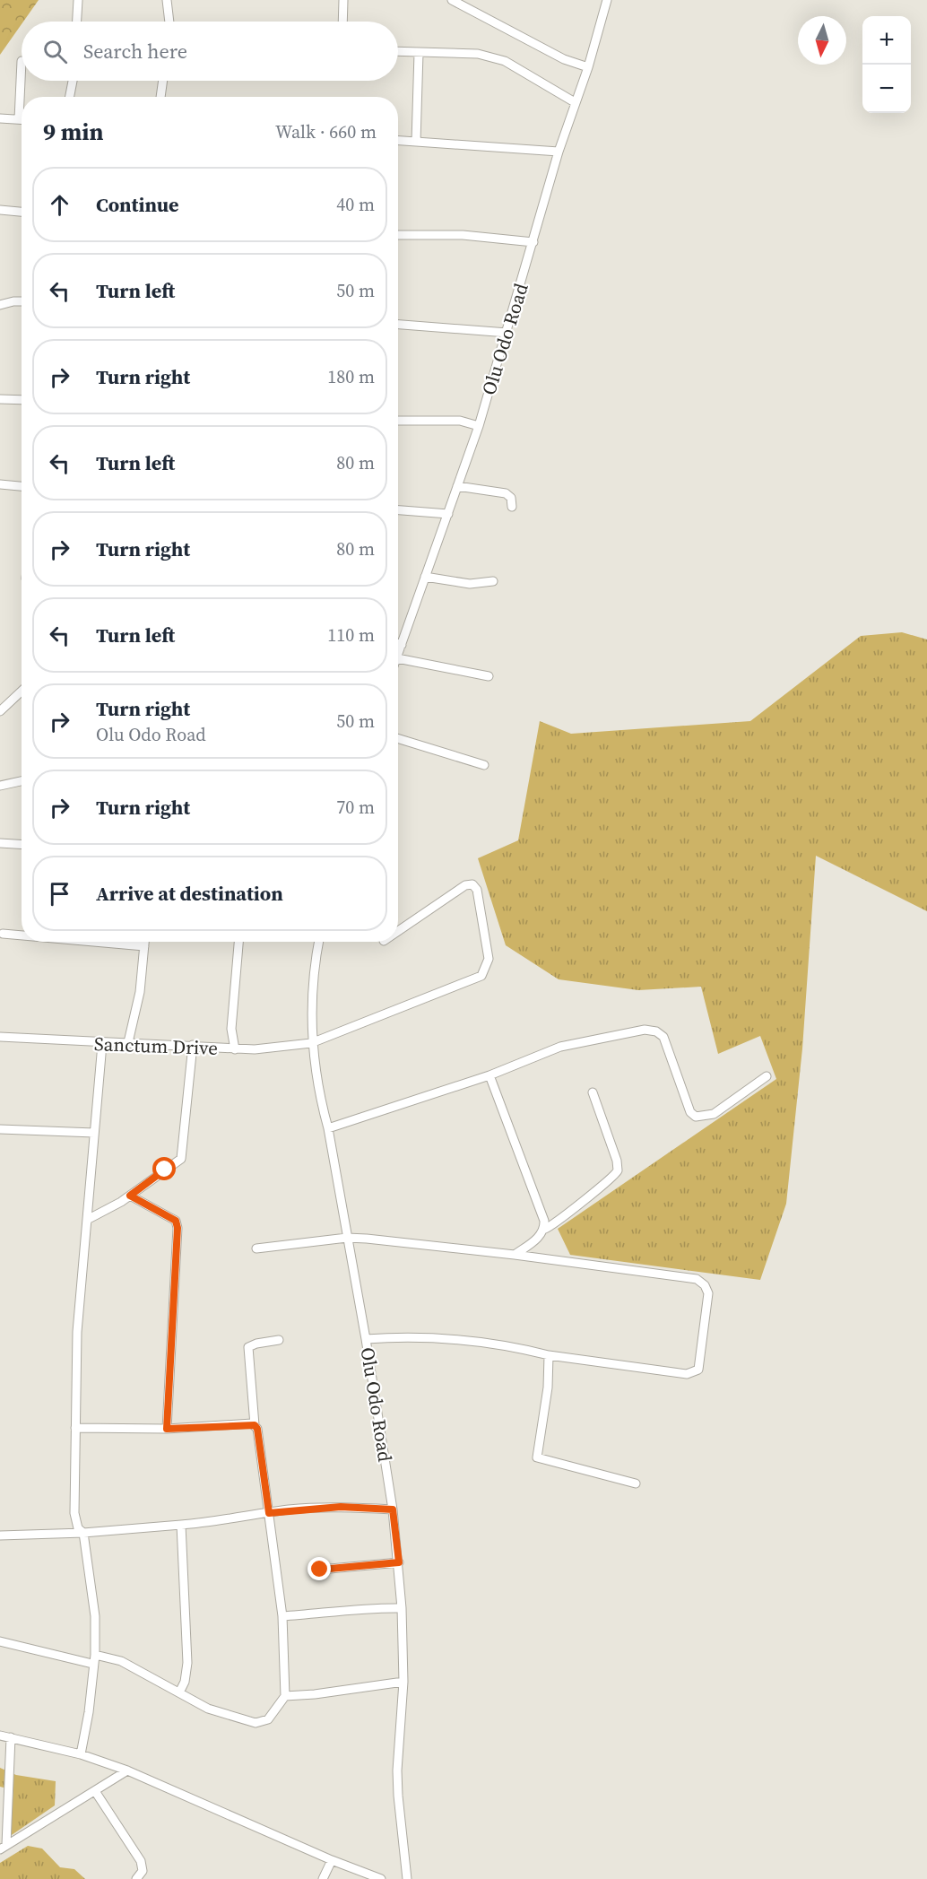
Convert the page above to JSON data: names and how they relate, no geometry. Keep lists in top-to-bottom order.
{
  "streets": {
    "street": ["Olu Odo Road", "Sanctum Drive"]
  },
  "crossings": [
    ["Olu Odo Road", "Sanctum Drive"]
  ],
  "north": "bottom",
  "page": {
    "map_buttons": ["+", "−"],
    "search": "Search here",
    "heading": ["9 min", "Walk · 660 m"],
    "list": [
      ["Continue", "40 m"],
      ["Turn left", "50 m"],
      ["Turn right", "180 m"],
      ["Turn left", "80 m"],
      ["Turn right", "80 m"],
      ["Turn left", "110 m"],
      ["Turn right", "Olu Odo Road", "50 m"],
      ["Turn right", "70 m"],
      "Arrive at destination"
    ]
  }
}
